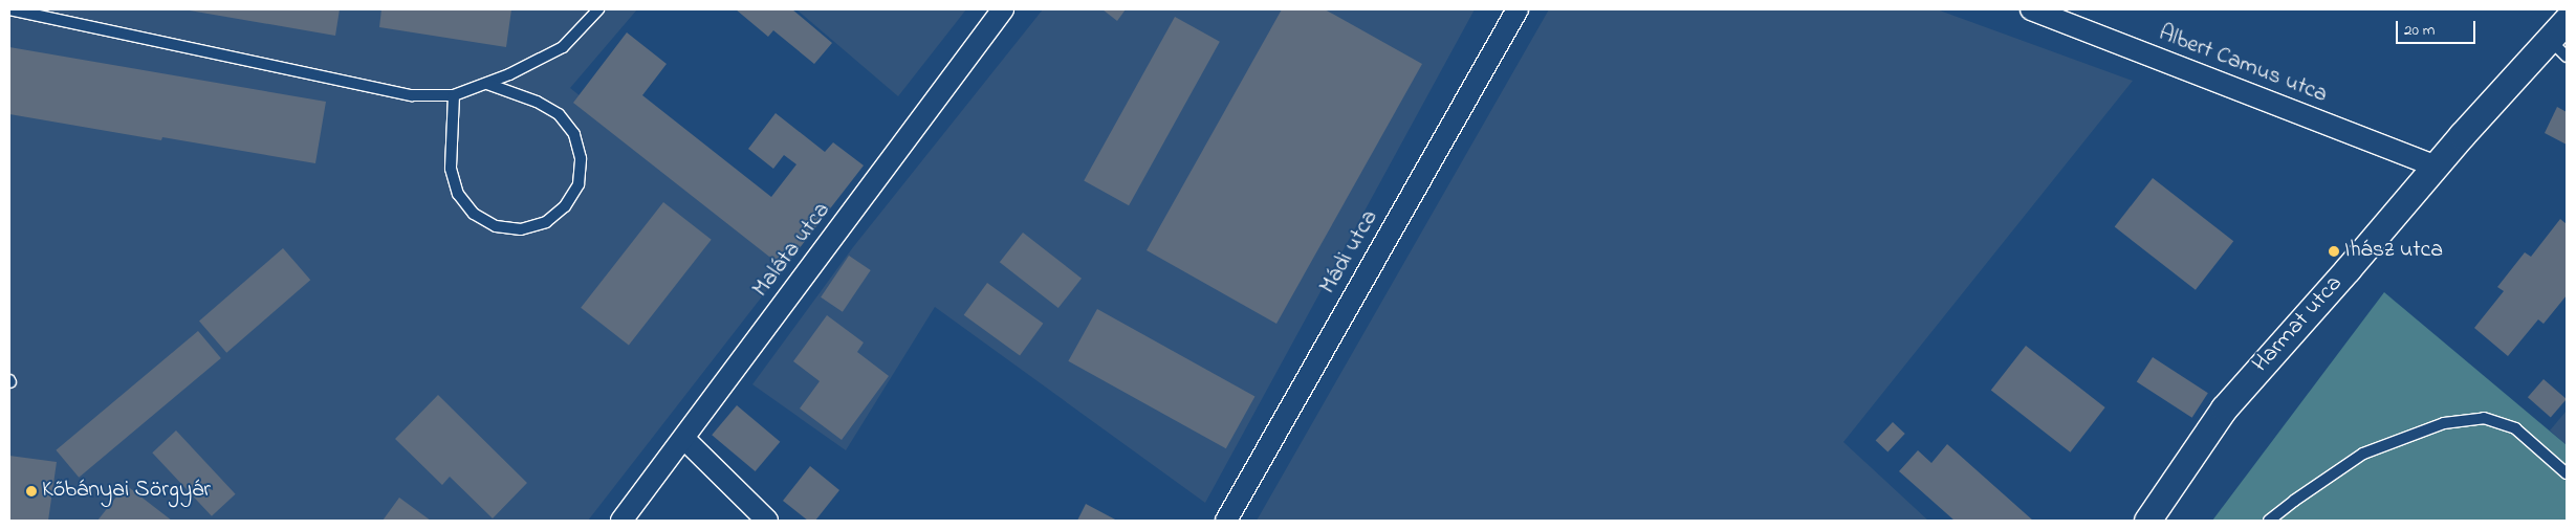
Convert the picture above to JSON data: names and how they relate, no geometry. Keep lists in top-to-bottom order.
{
  "streets": {
    "street": [
      "Albert Camus utca",
      "Maláta utca",
      "Mádi utca",
      "Harmat utca"
    ]
  },
  "crossings": [
    ["Albert Camus utca", "Harmat utca"]
  ],
  "places": ["Ihász utca", "Kőbányai Sörgyár"],
  "scale_bar": "20 m"
}
